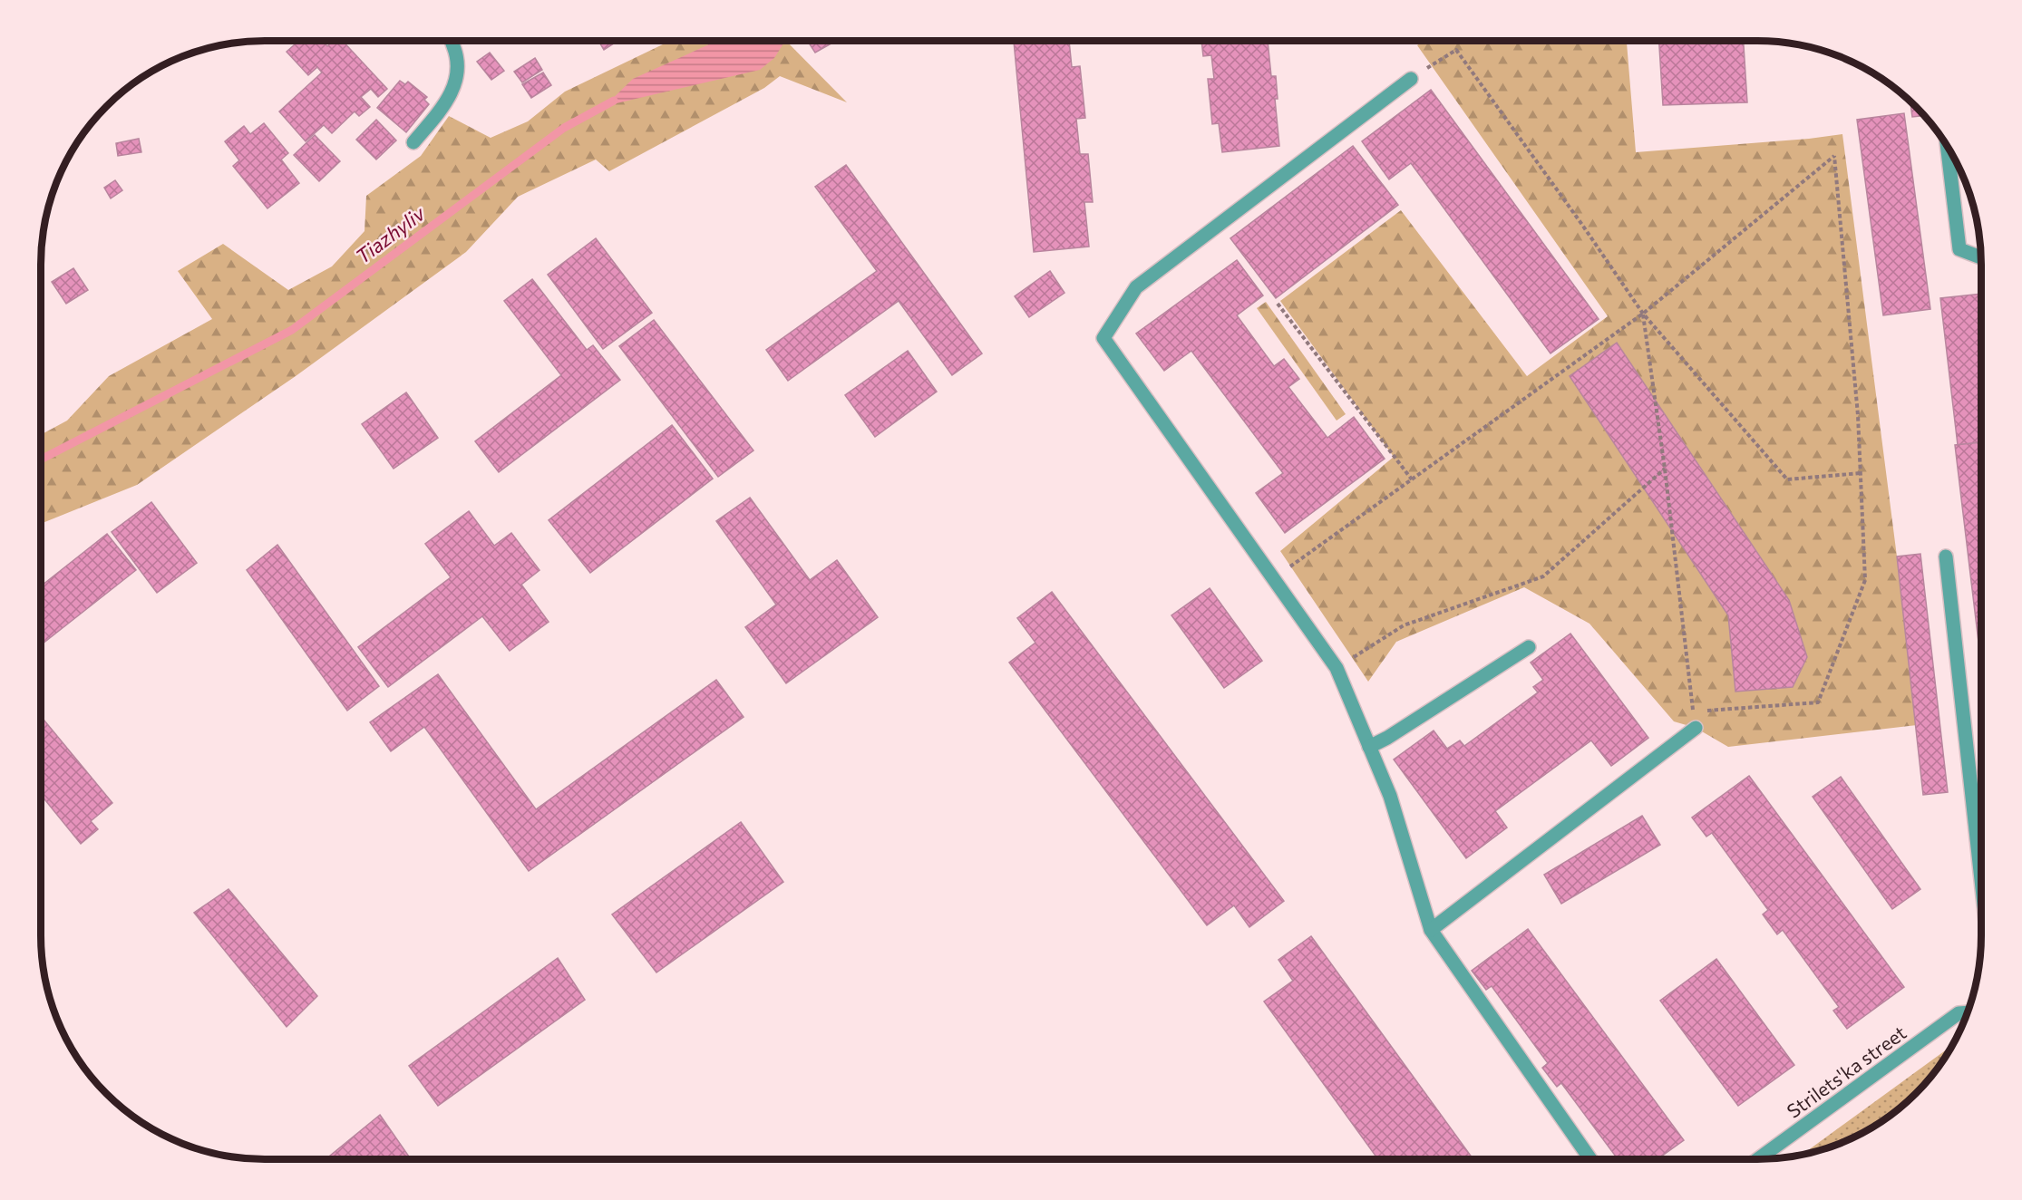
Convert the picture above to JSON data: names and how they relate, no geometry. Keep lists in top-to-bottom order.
{
  "streets": {
    "street": ["Strilets'ka street"]
  },
  "water": ["Tiazhyliv"]
}
